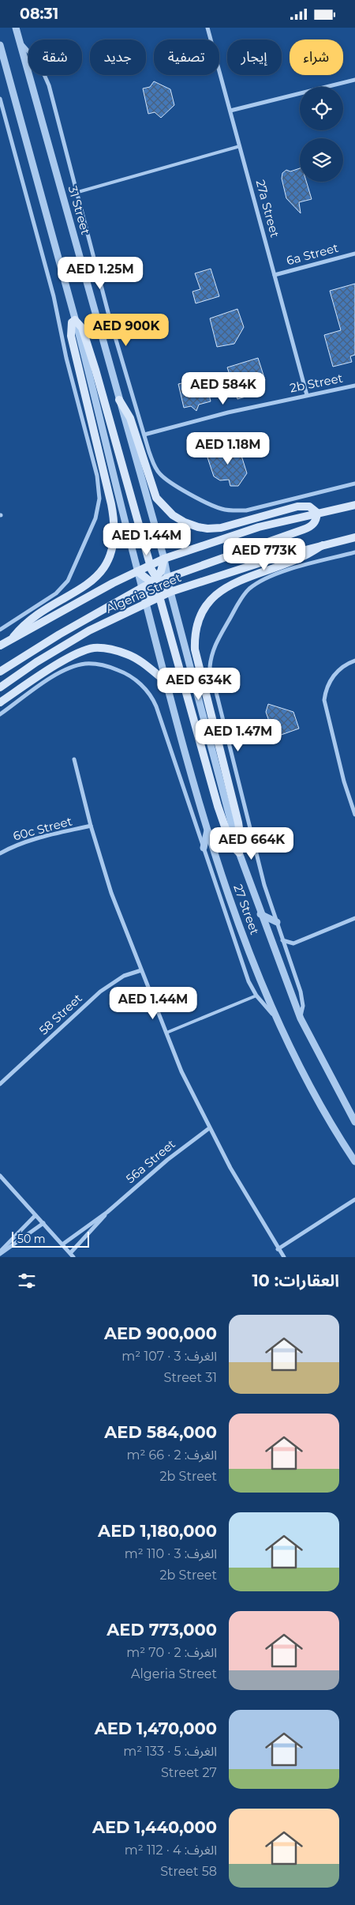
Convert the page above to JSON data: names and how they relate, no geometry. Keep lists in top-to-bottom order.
{
  "streets": {
    "main road": ["Algeria Street"],
    "street": [
      "27a Street",
      "31 Street",
      "6a Street",
      "2b Street",
      "60c Street",
      "27 Street",
      "58 Street",
      "56a Street"
    ]
  },
  "crossings": [
    ["27a Street", "6a Street"],
    ["27a Street", "2b Street"],
    ["31 Street", "Algeria Street"],
    ["31 Street", "27 Street"],
    ["Algeria Street", "27 Street"]
  ],
  "scale_bar": "50 m",
  "page": {
    "status": "08:31",
    "chip": [
      "شراء",
      "إيجار",
      "تصفية",
      "جديد",
      "شقة"
    ],
    "price": [
      "AED 1.25M",
      "AED 900K",
      "AED 584K",
      "AED 1.18M",
      "AED 1.44M",
      "AED 773K",
      "AED 634K",
      "AED 1.47M",
      "AED 664K",
      "AED 1.44M"
    ],
    "scale": "50 m",
    "heading": "العقارات: 10",
    "list": [
      {
        "name": "AED 900,000",
        "note": "الغرف: 3 · 107 m² · 31 Street"
      },
      {
        "name": "AED 584,000",
        "note": "الغرف: 2 · 66 m² · 2b Street"
      },
      {
        "name": "AED 1,180,000",
        "note": "الغرف: 3 · 110 m² · 2b Street"
      },
      {
        "name": "AED 773,000",
        "note": "الغرف: 2 · 70 m² · Algeria Street"
      },
      {
        "name": "AED 1,470,000",
        "note": "الغرف: 5 · 133 m² · 27 Street"
      },
      {
        "name": "AED 1,440,000",
        "note": "الغرف: 4 · 112 m² · 58 Street"
      }
    ]
  }
}
